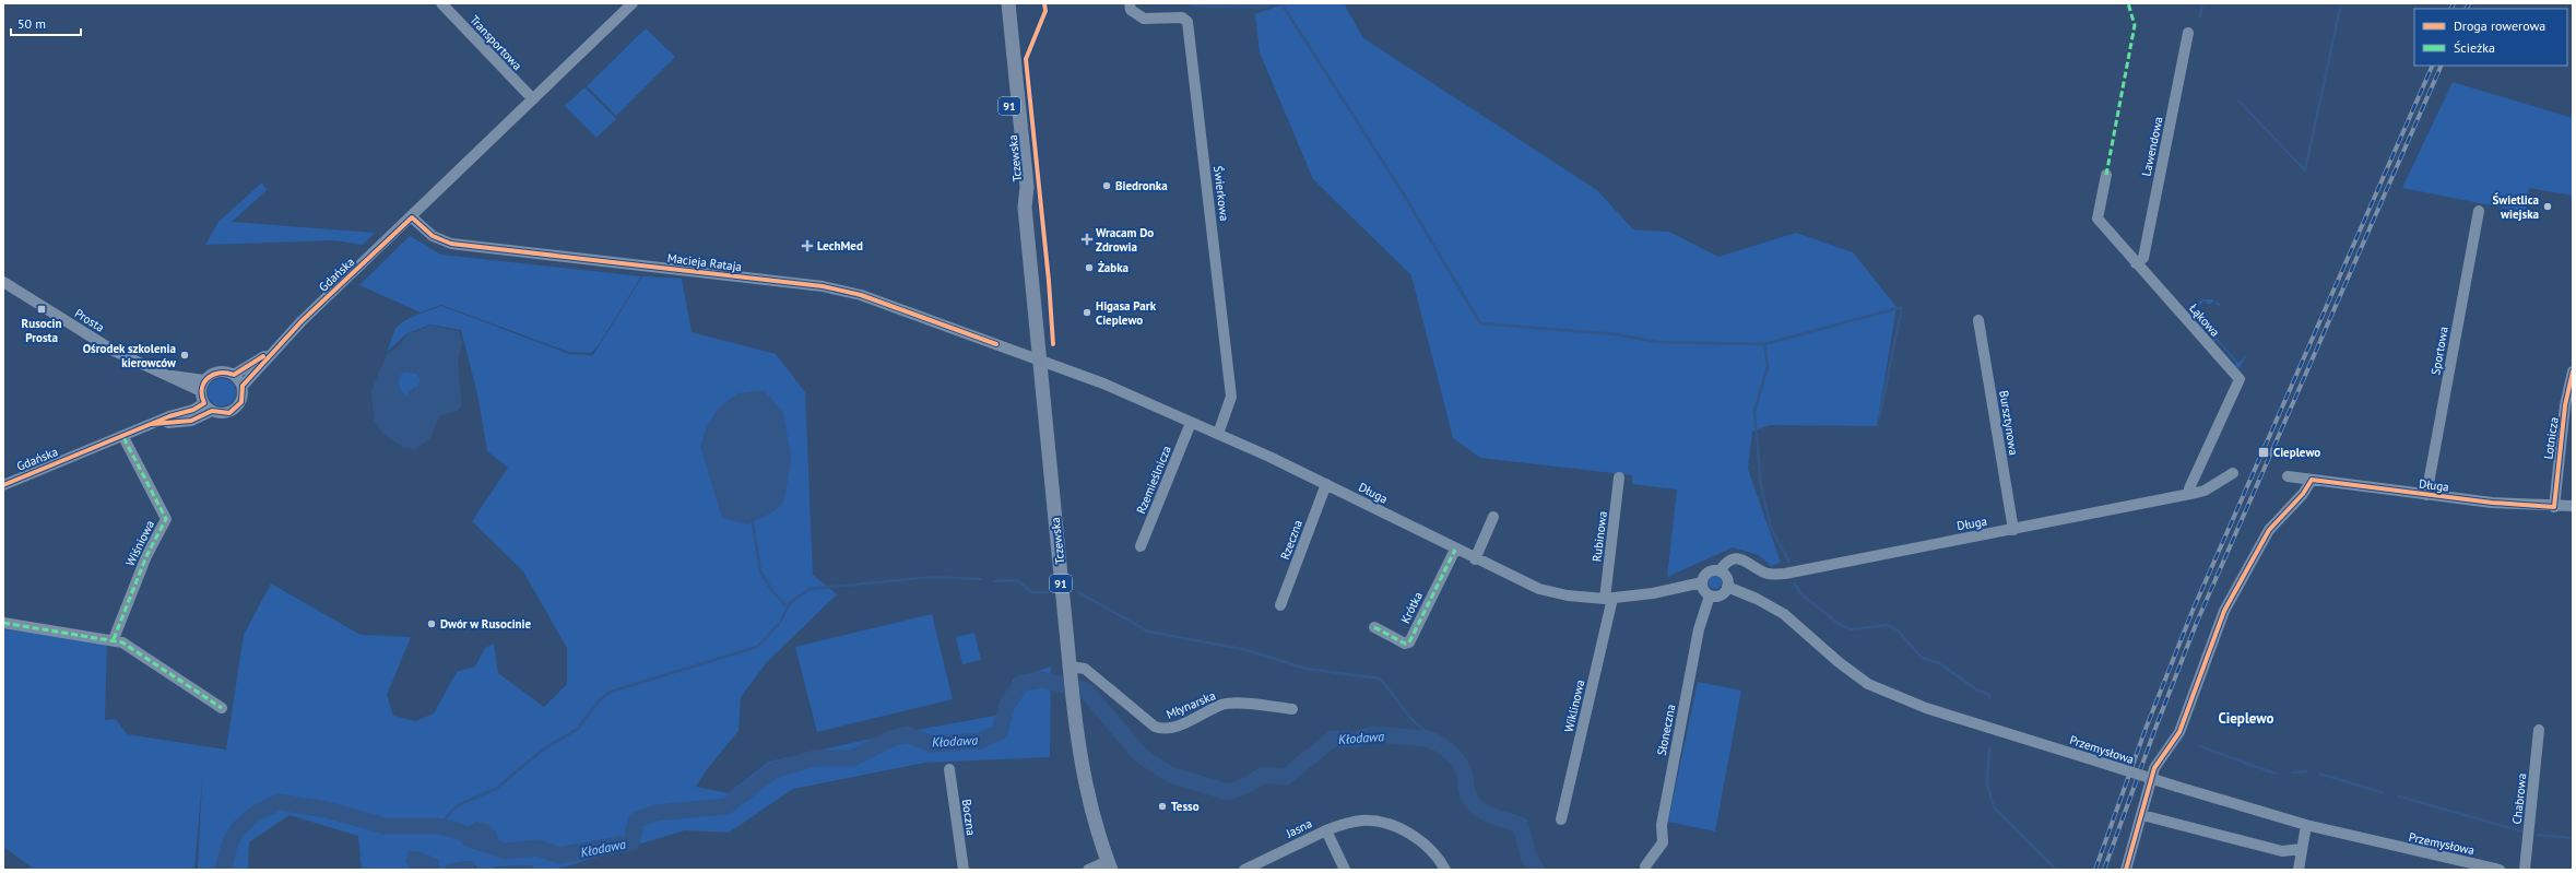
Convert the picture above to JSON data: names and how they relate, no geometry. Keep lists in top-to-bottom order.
{
  "streets": {
    "main road": ["91", "Tczewska"],
    "street": [
      "Transportowa",
      "Lawendowa",
      "Świerkowa",
      "Macieja Rataja",
      "Gdańska",
      "Prosta",
      "Łąkowa",
      "Sportowa",
      "Bursztynowa",
      "Lotnicza",
      "Rzemieślnicza",
      "Długa",
      "Rubinowa",
      "Rzeczna",
      "Wiśniowa",
      "Krótka",
      "Młynarska",
      "Wiklinowa",
      "Słoneczna",
      "Przemysłowa",
      "Chabrowa",
      "Boczna",
      "Jasna"
    ]
  },
  "crossings": [
    ["Transportowa", "Gdańska"],
    ["Lawendowa", "Łąkowa"],
    ["Tczewska", "Macieja Rataja"],
    ["Tczewska", "Długa"],
    ["Tczewska", "Młynarska"],
    ["Świerkowa", "Długa"],
    ["Macieja Rataja", "Gdańska"],
    ["Macieja Rataja", "Długa"],
    ["Gdańska", "Prosta"],
    ["Gdańska", "Wiśniowa"],
    ["Łąkowa", "Długa"],
    ["Sportowa", "Długa"],
    ["Bursztynowa", "Długa"],
    ["Lotnicza", "Długa"],
    ["Rzemieślnicza", "Długa"],
    ["Długa", "Rubinowa"],
    ["Długa", "Rzeczna"],
    ["Długa", "Krótka"],
    ["Długa", "Wiklinowa"],
    ["Długa", "Słoneczna"],
    ["Długa", "Przemysłowa"],
    ["Rubinowa", "Wiklinowa"],
    ["Słoneczna", "Przemysłowa"]
  ],
  "districts": ["Cieplewo"],
  "water": ["Kłodawa"],
  "places": {
    "other": [
      "Biedronka",
      "Świetlica wiejska",
      "Żabka",
      "Higasa Park Cieplewo",
      "Ośrodek szkolenia kierowców",
      "Dwór w Rusocinie",
      "Tesso"
    ],
    "health": ["Wracam Do Zdrowia", "LechMed"],
    "transit": ["Rusocin Prosta", "Cieplewo"]
  },
  "legend": ["Droga rowerowa", "Ścieżka"],
  "scale_bar": "50 m"
}
